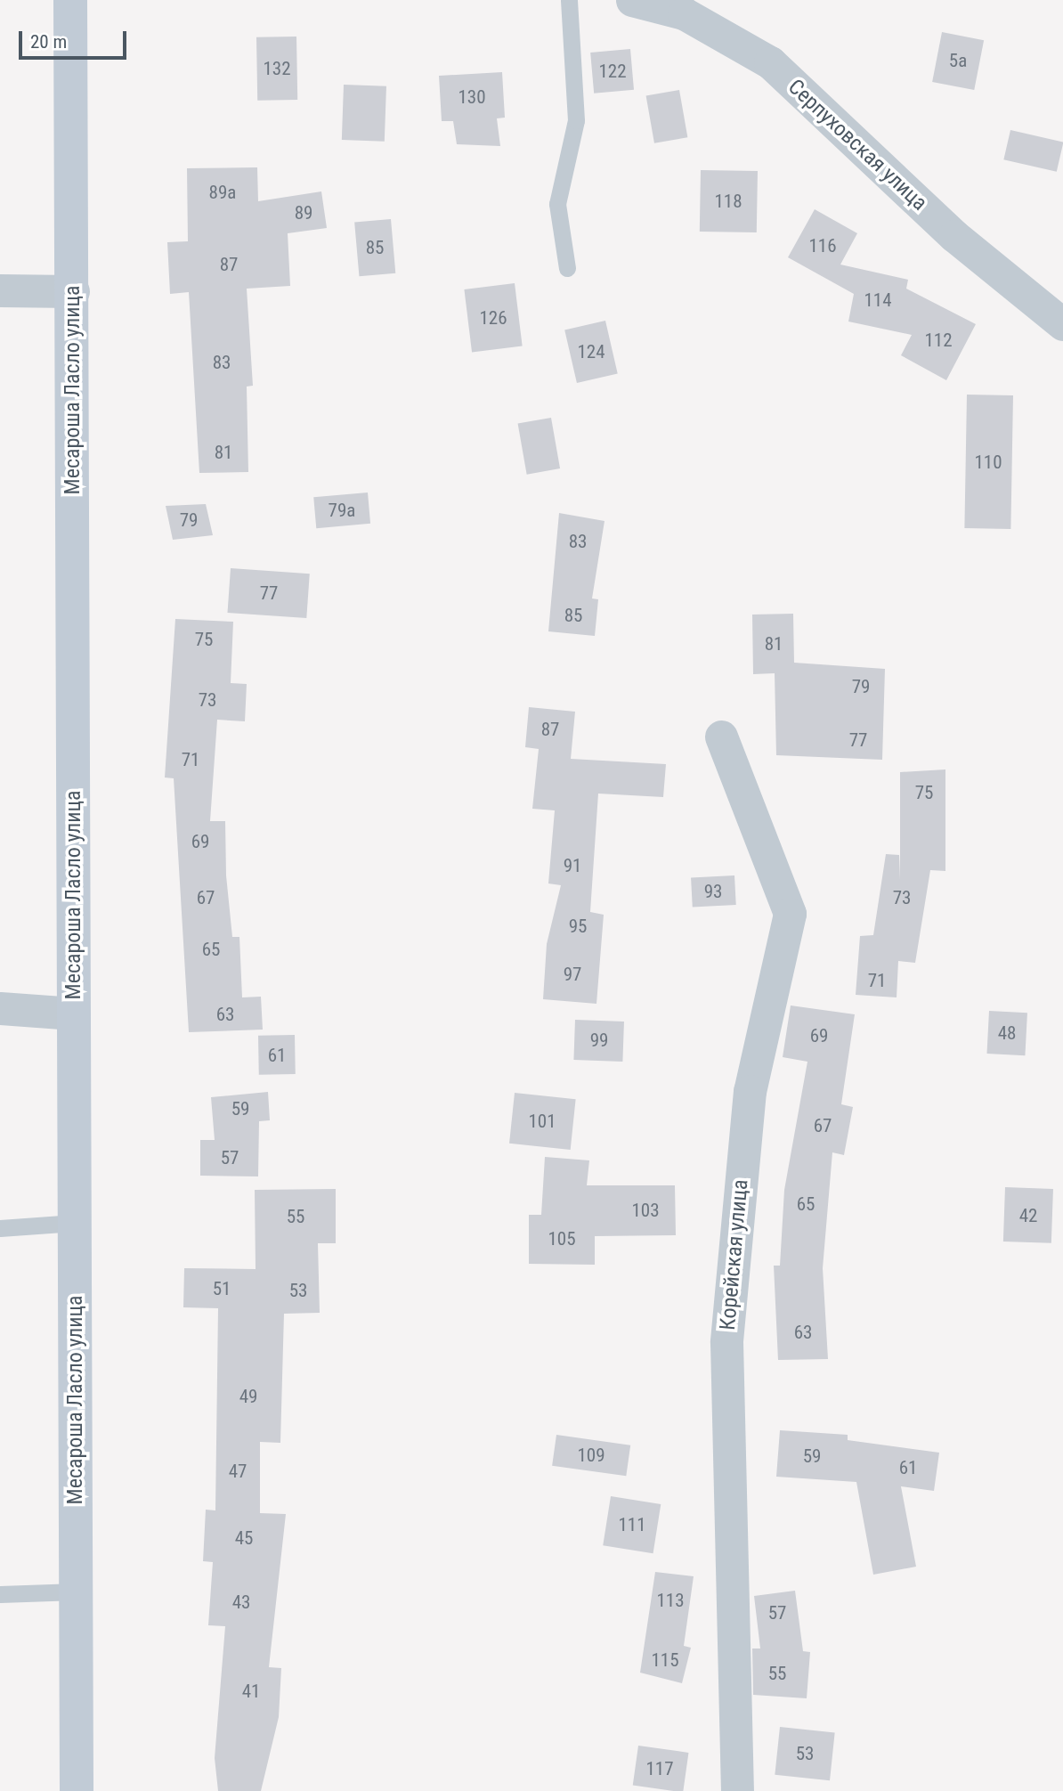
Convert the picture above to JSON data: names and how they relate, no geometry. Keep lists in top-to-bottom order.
{
  "streets": {
    "street": ["Серпуховская улица", "Месароша Ласло улица", "Корейская улица"]
  },
  "house_numbers": [
    "5а",
    "132",
    "122",
    "130",
    "89а",
    "118",
    "89",
    "116",
    "85",
    "87",
    "114",
    "126",
    "112",
    "124",
    "83",
    "81",
    "110",
    "79а",
    "79",
    "83",
    "77",
    "85",
    "75",
    "81",
    "79",
    "73",
    "87",
    "77",
    "71",
    "75",
    "69",
    "91",
    "93",
    "67",
    "73",
    "95",
    "65",
    "97",
    "71",
    "63",
    "48",
    "69",
    "99",
    "61",
    "59",
    "101",
    "67",
    "57",
    "65",
    "103",
    "42",
    "55",
    "105",
    "51",
    "53",
    "63",
    "49",
    "109",
    "59",
    "61",
    "47",
    "111",
    "45",
    "113",
    "43",
    "57",
    "115",
    "55",
    "41",
    "53",
    "117"
  ],
  "scale_bar": "20 m"
}
